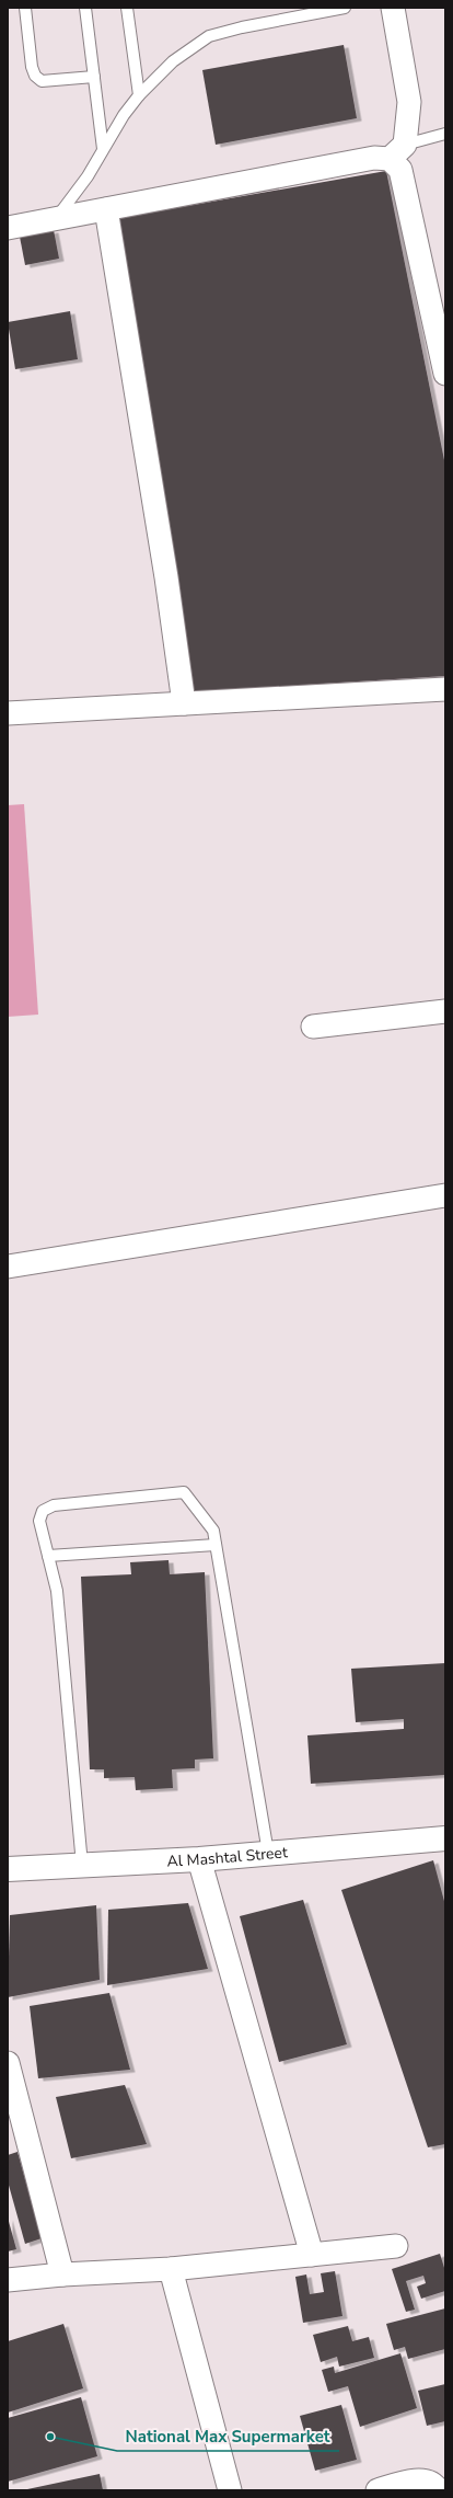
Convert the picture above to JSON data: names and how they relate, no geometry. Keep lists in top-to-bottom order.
{
  "streets": {
    "main road": ["Al Mashtal Street"]
  },
  "places": ["National Max Supermarket"]
}
